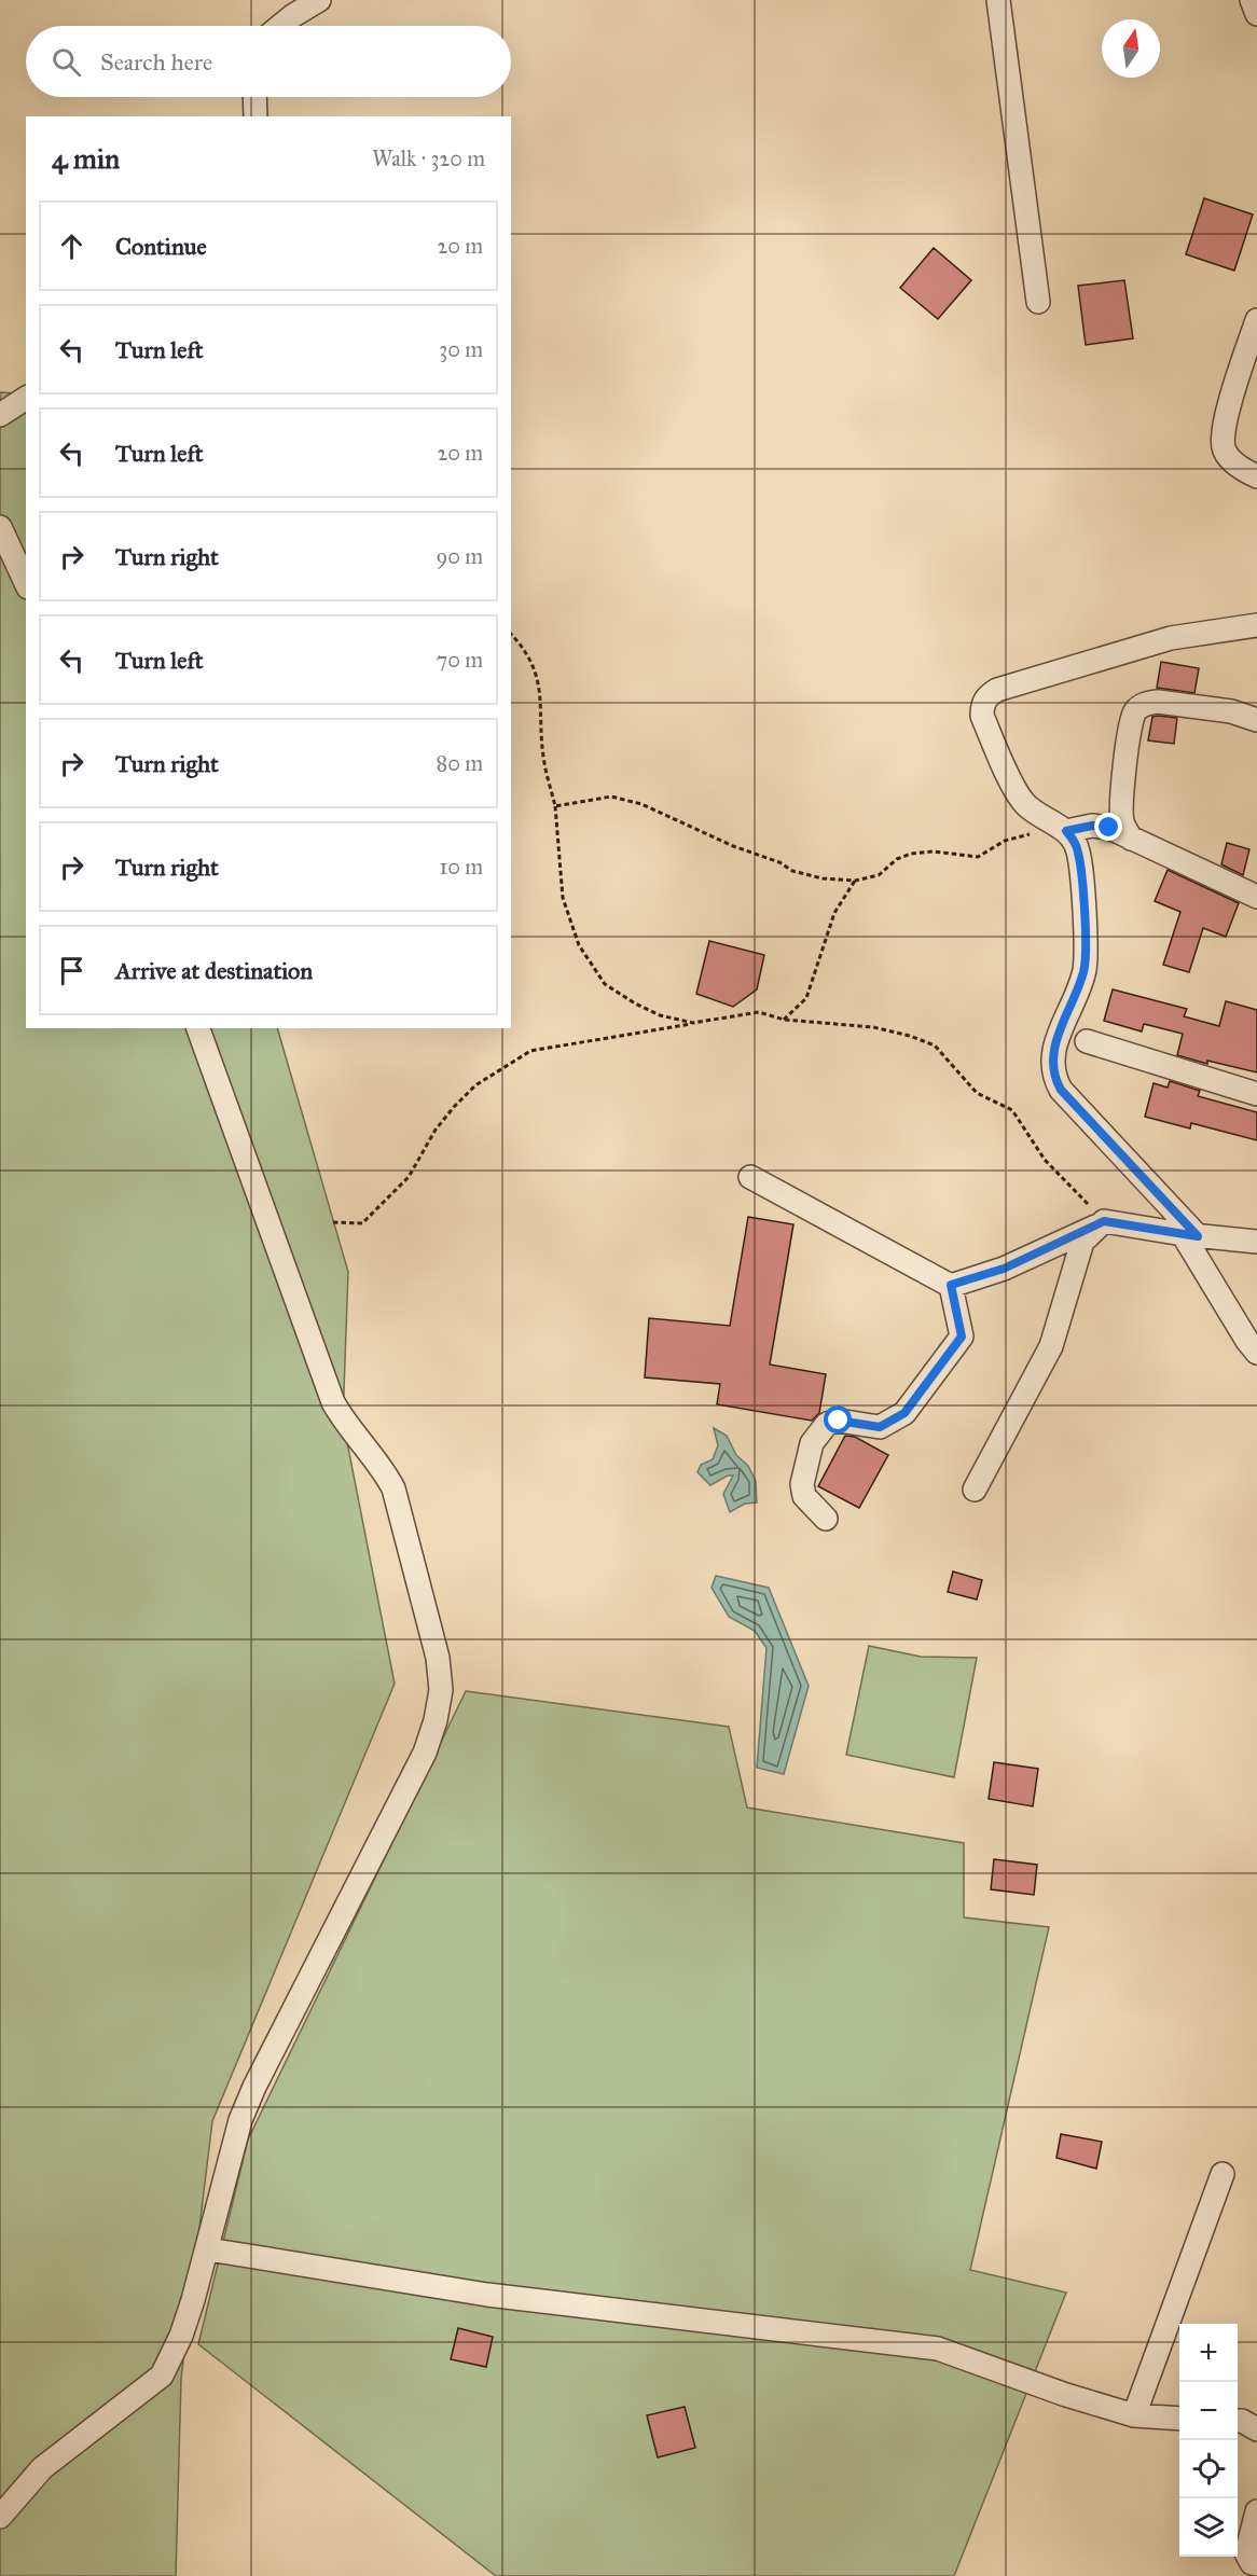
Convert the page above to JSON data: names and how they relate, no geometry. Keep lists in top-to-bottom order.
{
  "north": "top",
  "page": {
    "search": "Search here",
    "heading": ["4 min", "Walk · 320 m"],
    "list": [
      ["Continue", "20 m"],
      ["Turn left", "30 m"],
      ["Turn left", "20 m"],
      ["Turn right", "90 m"],
      ["Turn left", "70 m"],
      ["Turn right", "80 m"],
      ["Turn right", "10 m"],
      "Arrive at destination"
    ],
    "map_buttons": ["+", "−"]
  }
}
